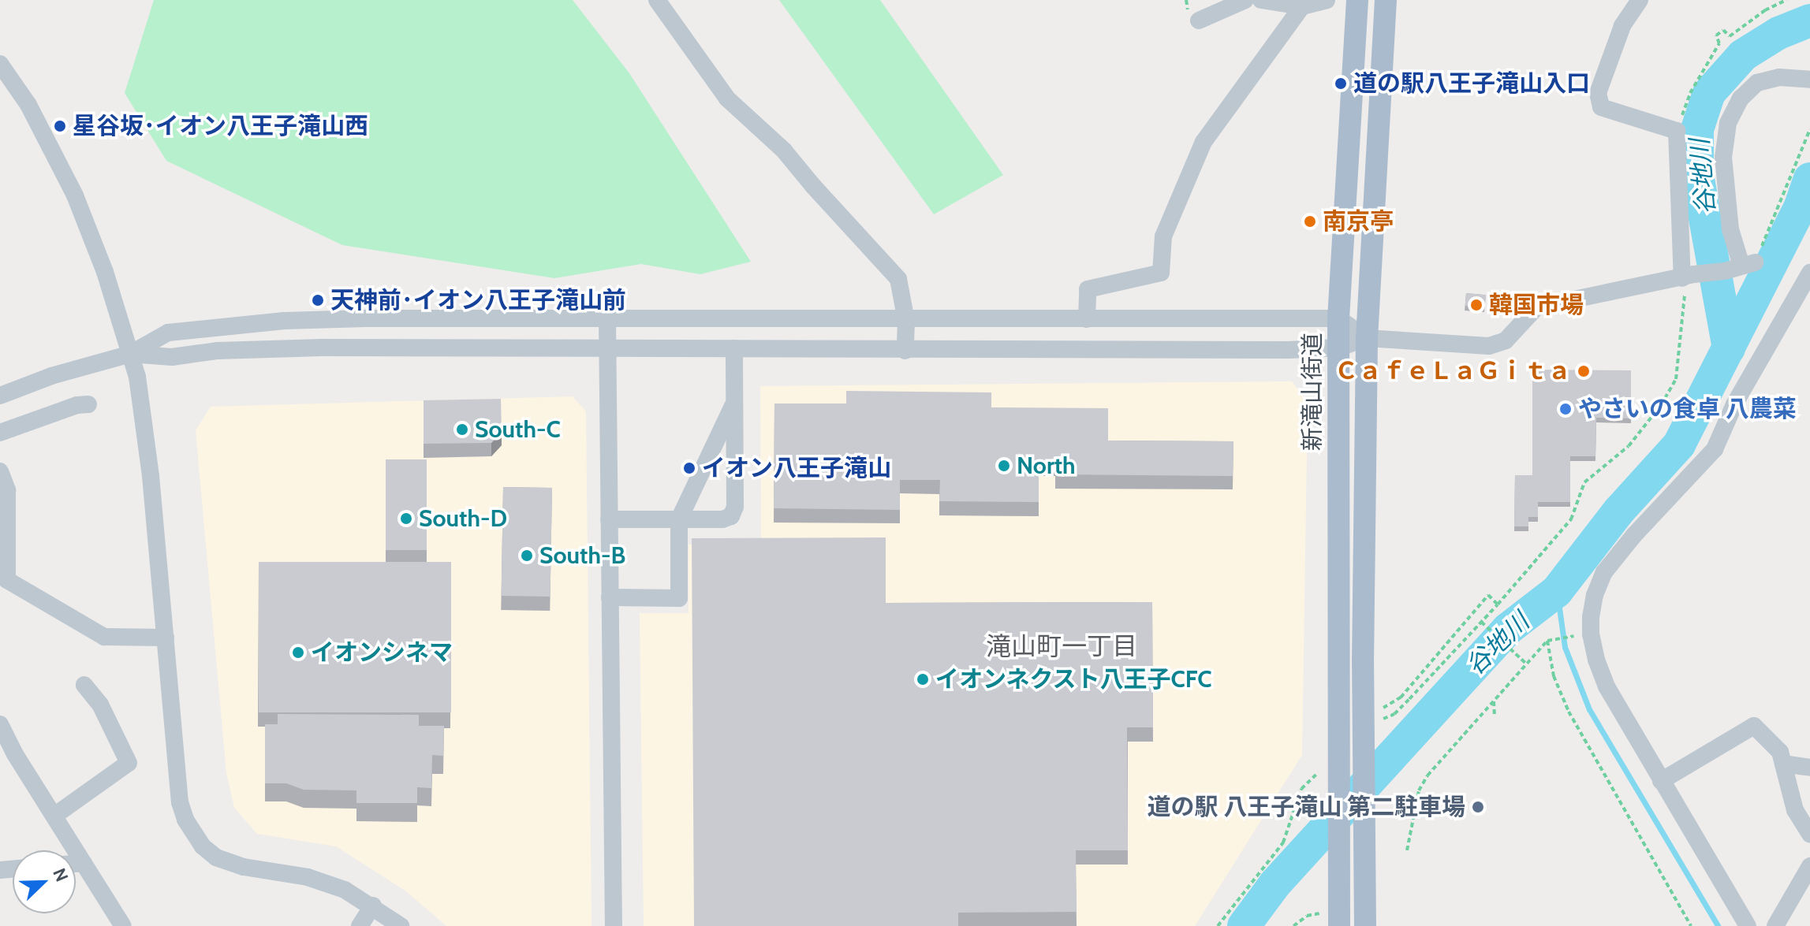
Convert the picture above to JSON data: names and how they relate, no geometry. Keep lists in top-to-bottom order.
{
  "streets": {
    "main road": ["新滝山街道"]
  },
  "districts": ["滝山町一丁目"],
  "water": ["谷地川"],
  "places": [
    "道の駅八王子滝山入口",
    "星谷坂･イオン八王子滝山西",
    "南京亭",
    "天神前･イオン八王子滝山前",
    "韓国市場",
    "ＣａｆｅＬａＧｉｔａ",
    "やさいの食卓 八農菜",
    "South-C",
    "North",
    "イオン八王子滝山",
    "South-D",
    "South-B",
    "イオンシネマ",
    "イオンネクスト八王子CFC",
    "道の駅 八王子滝山 第二駐車場"
  ],
  "north": "top right"
}
